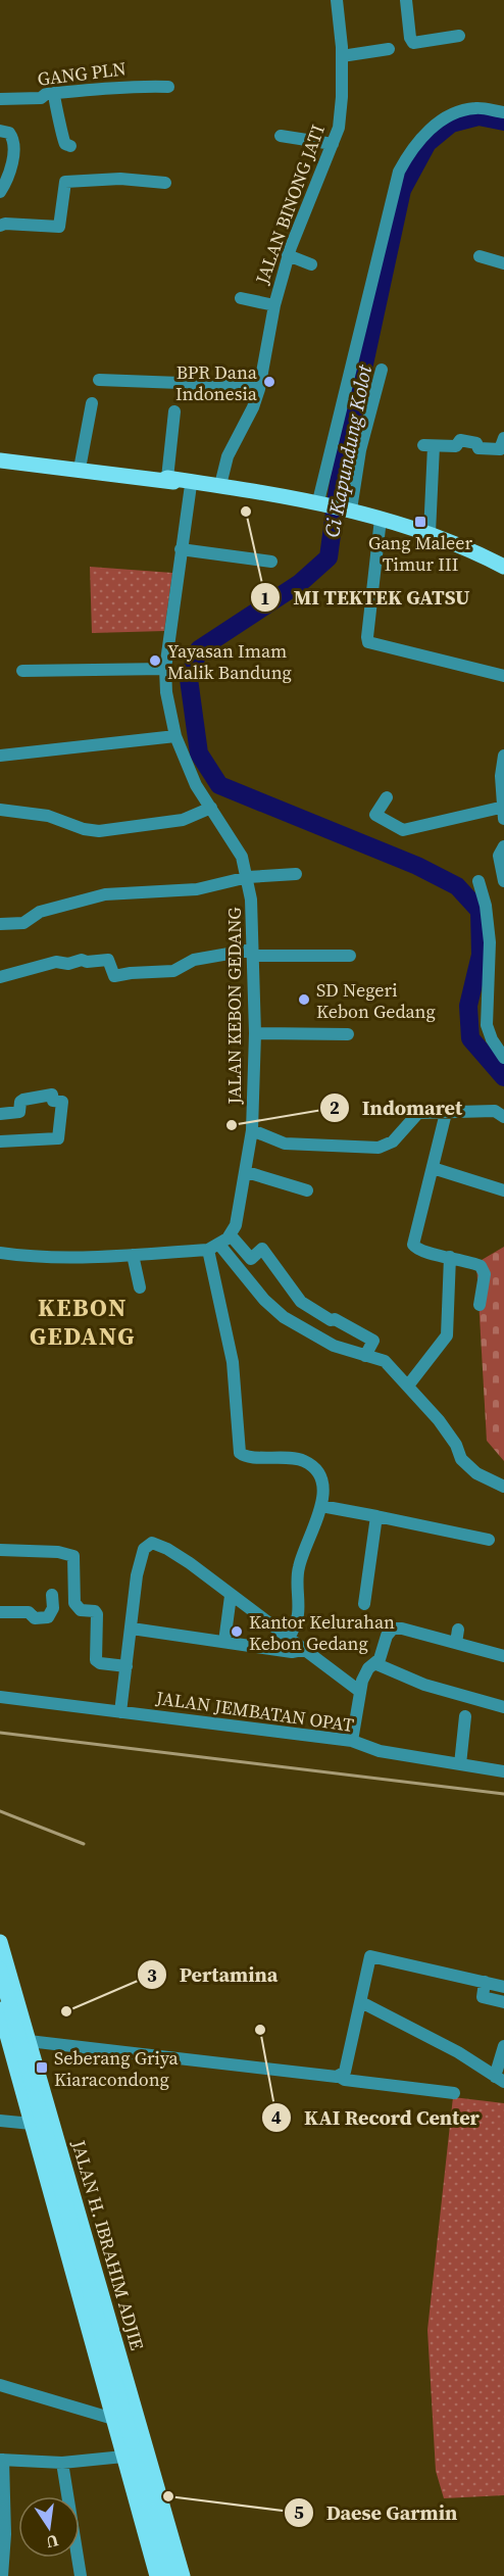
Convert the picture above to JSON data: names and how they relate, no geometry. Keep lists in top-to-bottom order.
{
  "streets": {
    "main road": ["JALAN H. IBRAHIM ADJIE"],
    "street": [
      "GANG PLN",
      "JALAN BINONG JATI",
      "JALAN KEBON GEDANG",
      "JALAN JEMBATAN OPAT"
    ]
  },
  "districts": ["KEBON GEDANG"],
  "water": ["Ci Kapundung Kolot"],
  "places": {
    "other": [
      "BPR Dana Indonesia",
      "MI TEKTEK GATSU",
      "Yayasan Imam Malik Bandung",
      "SD Negeri Kebon Gedang",
      "Indomaret",
      "Kantor Kelurahan Kebon Gedang",
      "Pertamina",
      "KAI Record Center",
      "Daese Garmin"
    ],
    "transit": ["Gang Maleer Timur III", "Seberang Griya Kiaracondong"]
  },
  "north": "bottom"
}
